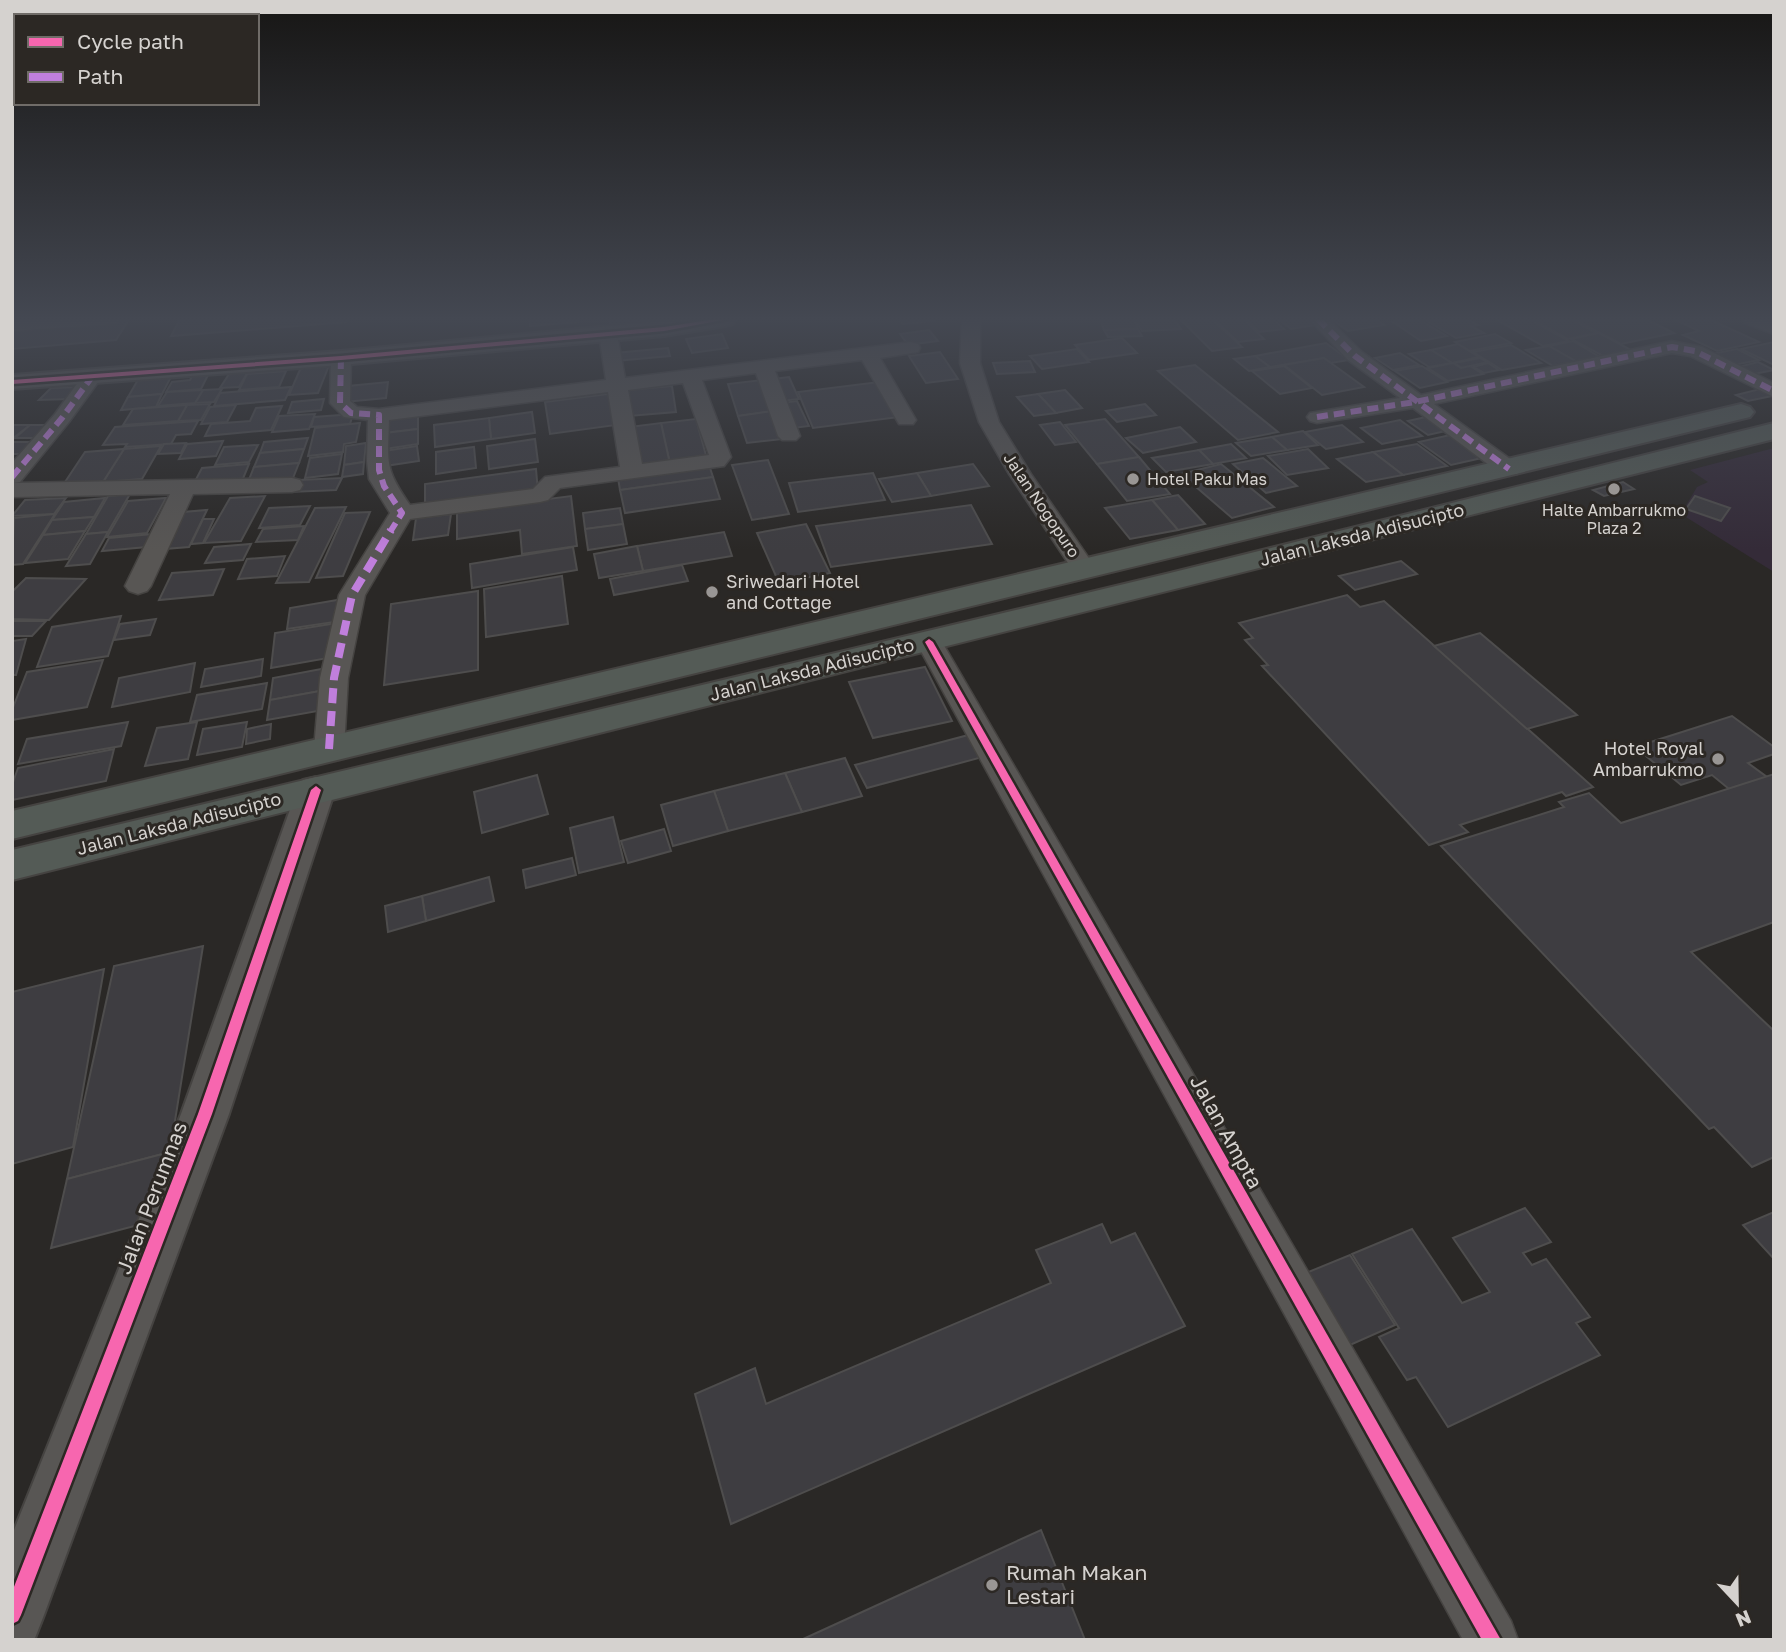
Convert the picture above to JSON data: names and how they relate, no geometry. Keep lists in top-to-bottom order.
{
  "streets": {
    "main road": ["Jalan Laksda Adisucipto"],
    "street": ["Jalan Nogopuro", "Jalan Ampta", "Jalan Perumnas"]
  },
  "crossings": [
    ["Jalan Nogopuro", "Jalan Laksda Adisucipto"],
    ["Jalan Laksda Adisucipto", "Jalan Ampta"],
    ["Jalan Laksda Adisucipto", "Jalan Perumnas"]
  ],
  "places": [
    "Hotel Paku Mas",
    "Halte Ambarrukmo Plaza 2",
    "Sriwedari Hotel and Cottage",
    "Hotel Royal Ambarrukmo",
    "Rumah Makan Lestari"
  ],
  "legend": ["Cycle path", "Path"],
  "north": "bottom"
}
